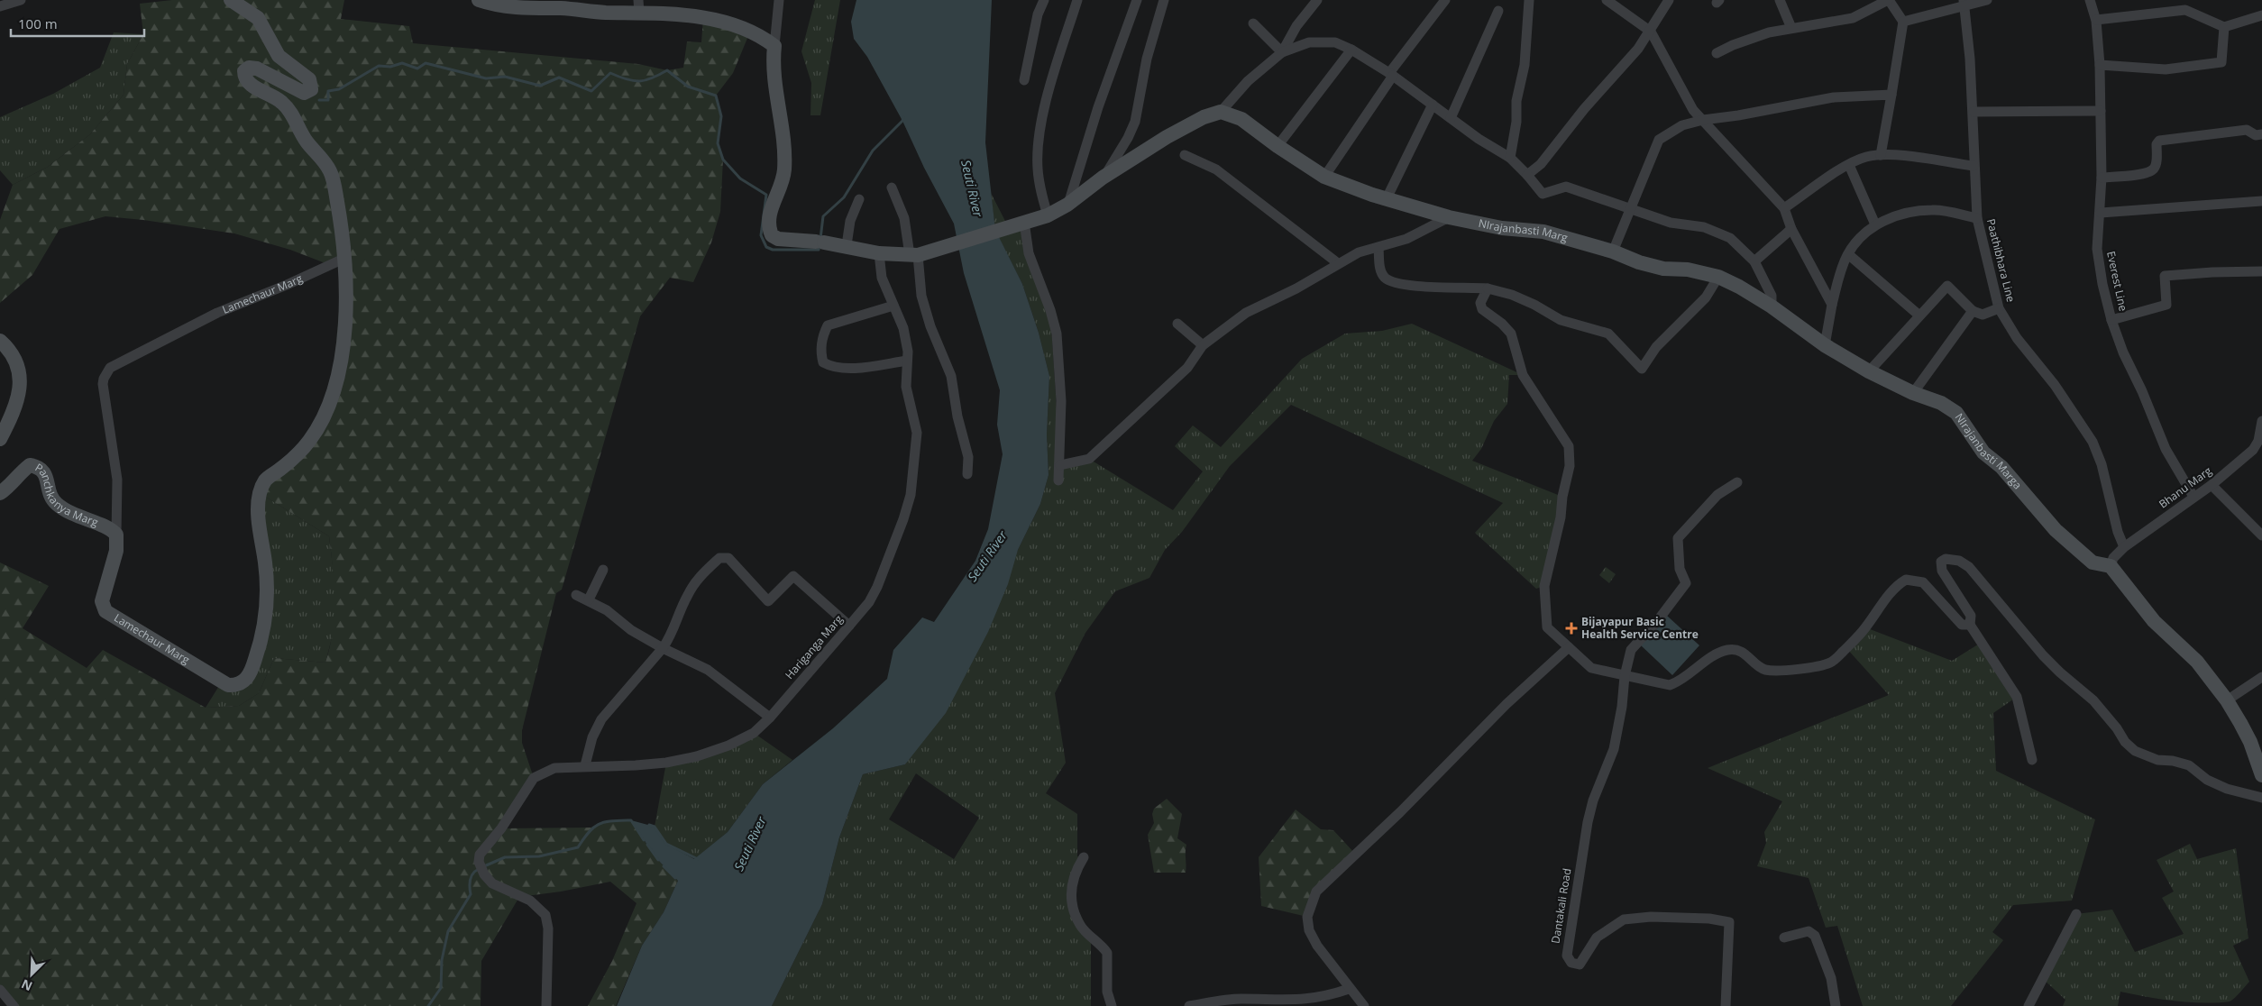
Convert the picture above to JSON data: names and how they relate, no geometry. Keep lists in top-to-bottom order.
{
  "streets": {
    "street": [
      "NIrajanbasti Marg",
      "Paathibhara Line",
      "Everest Line",
      "Lamechaur Marg",
      "NIrajanbasti Marga",
      "Bhanu Marg",
      "Panchkanya Marg",
      "Hariganga Marg",
      "Dantakali Road"
    ]
  },
  "crossings": [
    ["NIrajanbasti Marg", "NIrajanbasti Marga"],
    ["Paathibhara Line", "Bhanu Marg"],
    ["Everest Line", "Bhanu Marg"],
    ["Lamechaur Marg", "Panchkanya Marg"],
    ["NIrajanbasti Marga", "Bhanu Marg"]
  ],
  "water": ["Seuti River"],
  "places": {
    "health": ["Bijayapur Basic Health Service Centre"]
  },
  "scale_bar": "100 m",
  "north": "bottom left"
}
